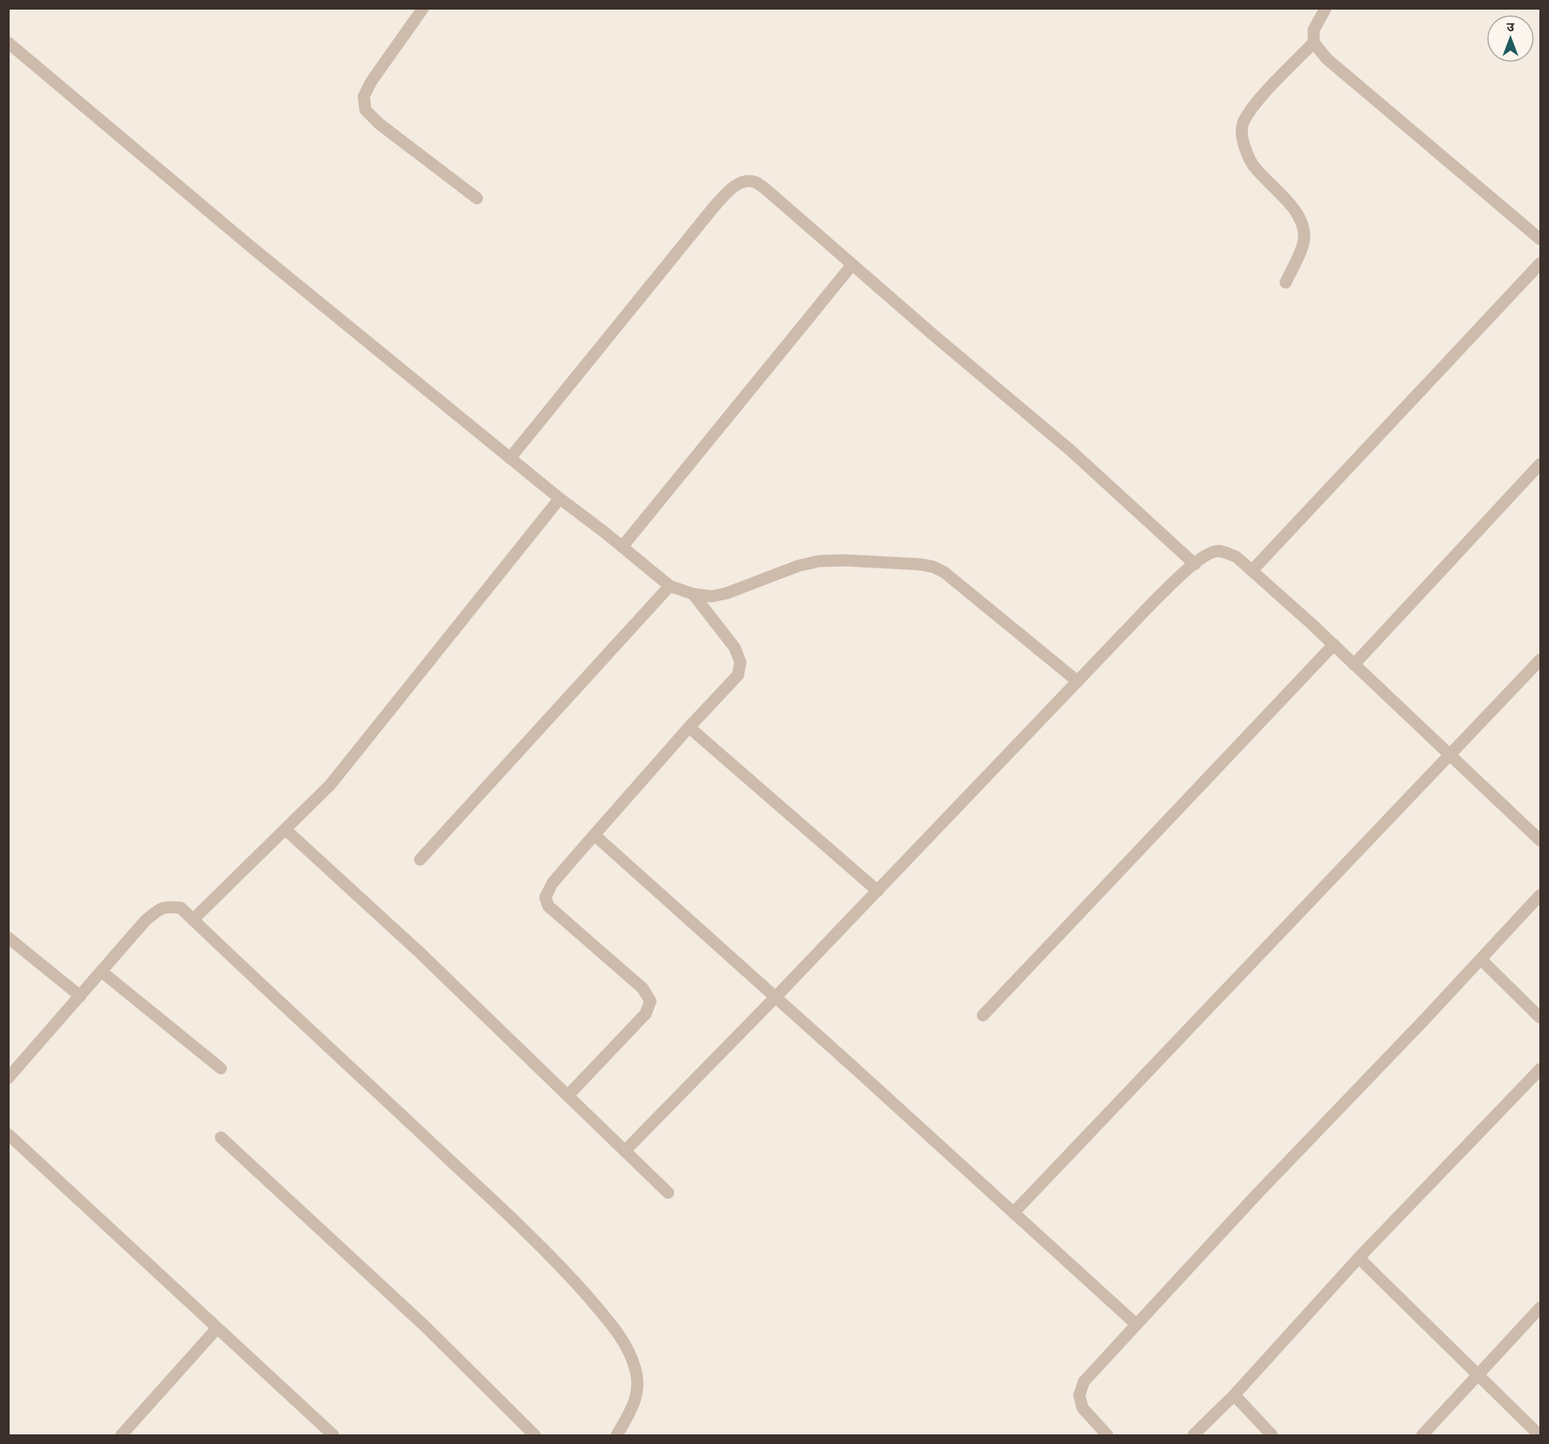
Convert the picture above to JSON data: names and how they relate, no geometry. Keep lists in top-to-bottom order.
{
  "north": "top"
}
